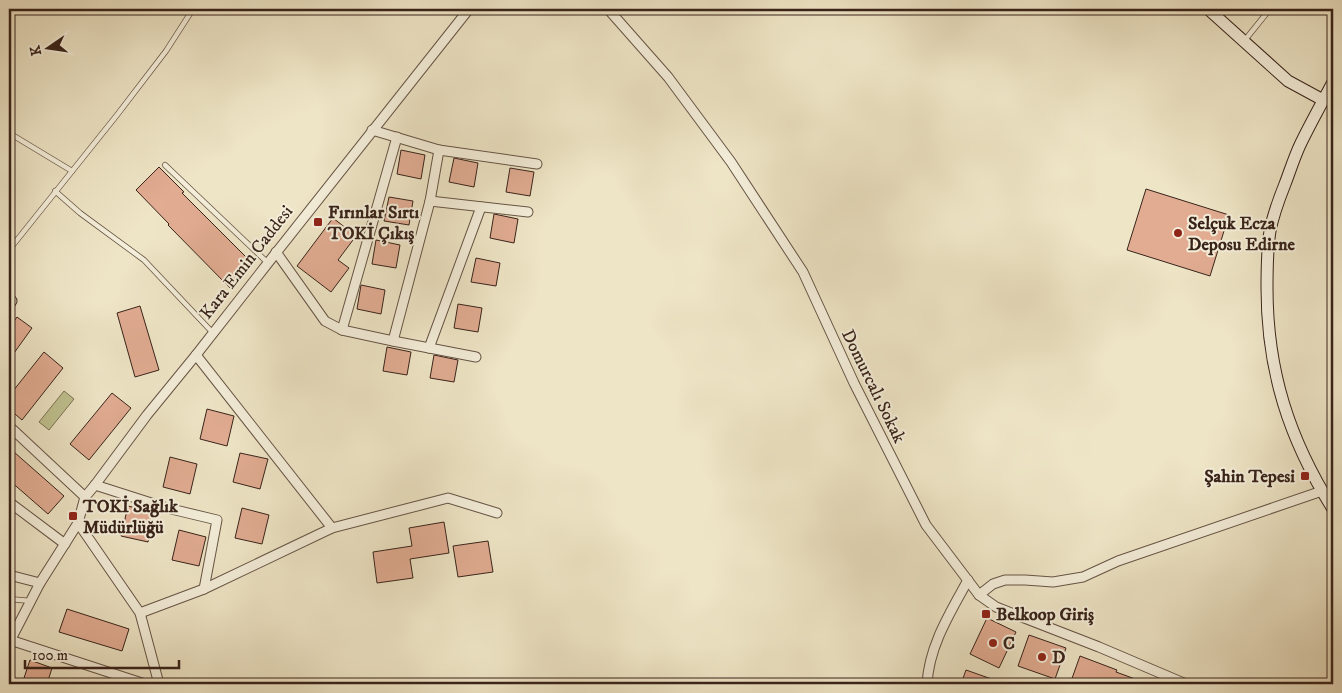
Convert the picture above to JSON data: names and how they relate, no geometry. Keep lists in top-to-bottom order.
{
  "streets": {
    "street": ["Kara Emin Caddesi", "Domurcalı Sokak"]
  },
  "places": {
    "transit": [
      "Fırınlar Sırtı TOKİ Çıkış",
      "Şahin Tepesi",
      "TOKİ Sağlık Müdürlüğü",
      "Belkoop Giriş"
    ],
    "other": ["Selçuk Ecza Deposu Edirne", "C", "D"]
  },
  "scale_bar": "100 m",
  "north": "left"
}
